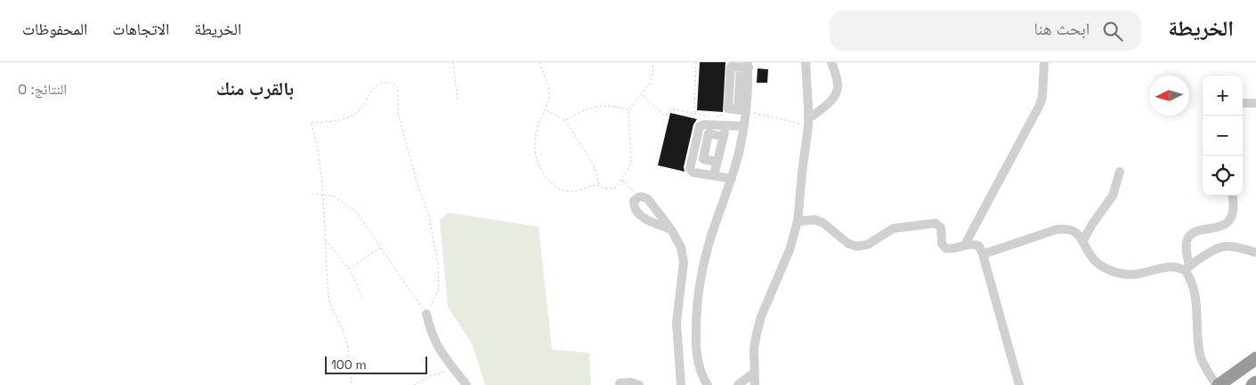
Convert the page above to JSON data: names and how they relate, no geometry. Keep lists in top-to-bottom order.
{
  "scale_bar": "100 m",
  "north": "left",
  "page": {
    "header": "الخريطة",
    "search": "ابحث هنا",
    "nav": ["الخريطة", "الاتجاهات", "المحفوظات"],
    "heading": ["بالقرب منك", "النتائج: 0"],
    "map_buttons": ["+", "−"],
    "scale": "100 m"
  }
}
